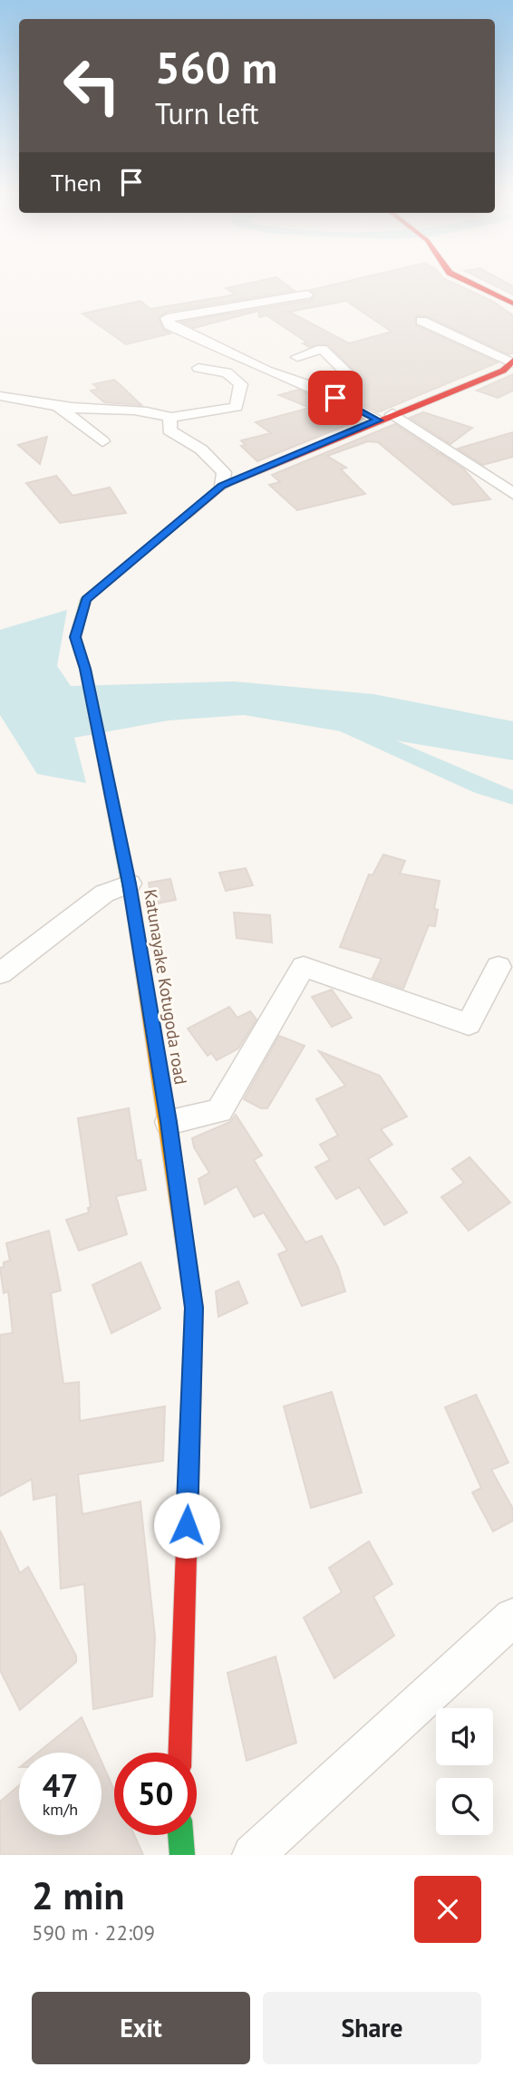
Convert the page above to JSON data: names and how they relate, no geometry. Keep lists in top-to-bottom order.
{
  "streets": {
    "main road": ["Katunayake Kotugoda road"]
  },
  "page": {
    "turn": ["560 m", "Turn left"],
    "then": "Then",
    "speed": "47 km/h",
    "limit": "50",
    "heading": ["2 min", "590 m · 22:09"],
    "buttons": ["Exit", "Share"]
  }
}
